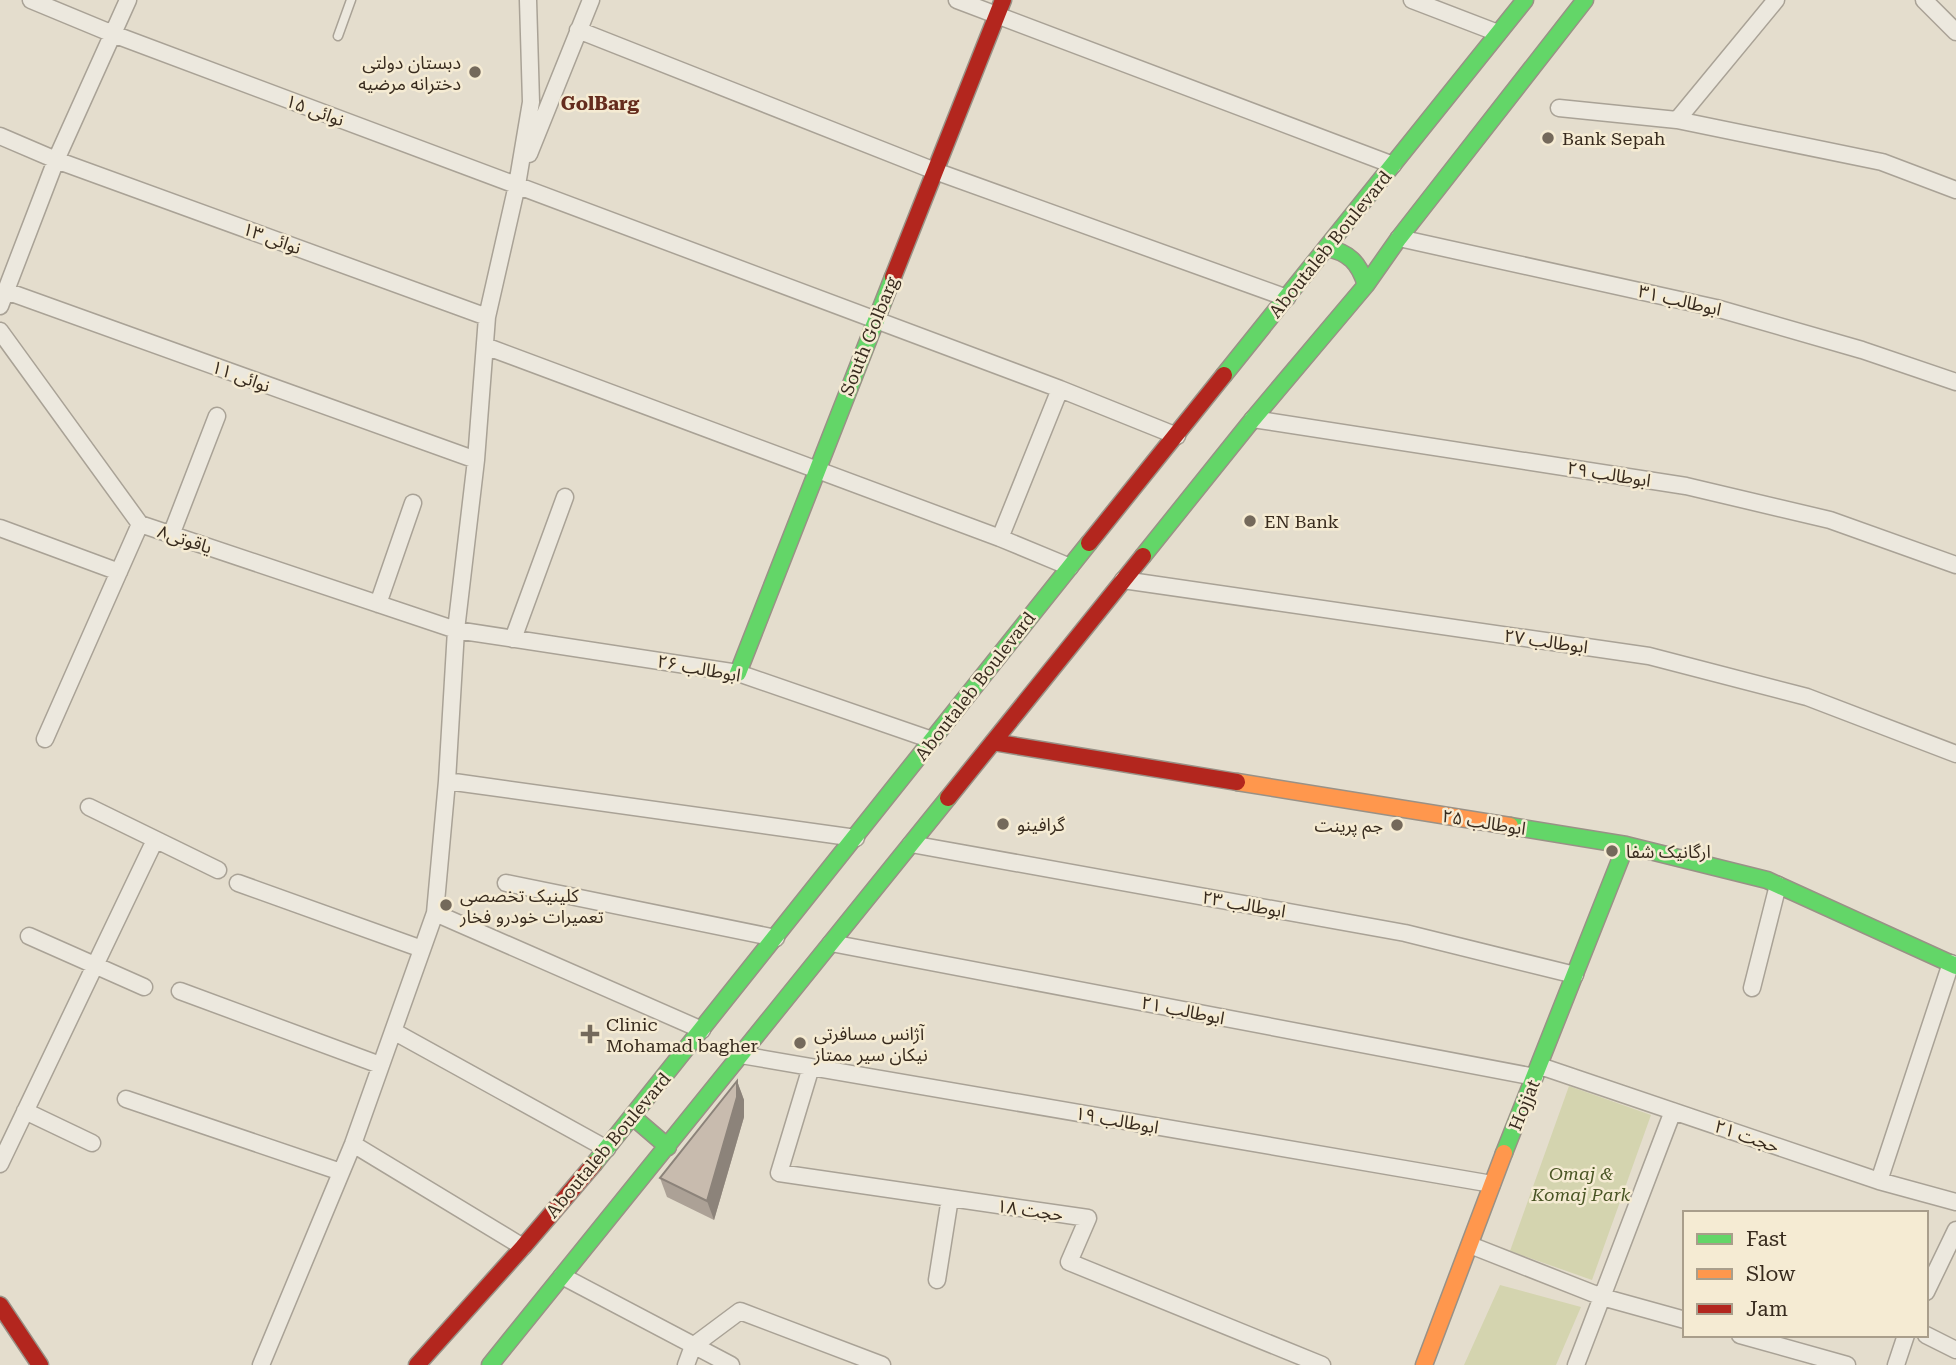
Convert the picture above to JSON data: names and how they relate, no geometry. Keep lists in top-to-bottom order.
{
  "streets": {
    "main road": [
      "Aboutaleb Boulevard",
      "South Golbarg",
      "ابوطالب ۲۵",
      "Hojjat"
    ],
    "street": [
      "نوائی ۱۵",
      "نوائی ۱۳",
      "ابوطالب ۳۱",
      "نوائی ۱۱",
      "ابوطالب ۲۹",
      "یاقوتی۸",
      "ابوطالب ۲۷",
      "ابوطالب ۲۶",
      "ابوطالب ۲۳",
      "ابوطالب ۲۱",
      "ابوطالب ۱۹",
      "حجت ۲۱",
      "حجت ۱۸"
    ]
  },
  "crossings": [
    ["نوائی ۱۵", "Aboutaleb Boulevard"],
    ["نوائی ۱۵", "South Golbarg"],
    ["Aboutaleb Boulevard", "ابوطالب ۲۶"],
    ["South Golbarg", "ابوطالب ۲۶"],
    ["یاقوتی۸", "ابوطالب ۲۶"],
    ["ابوطالب ۲۵", "Hojjat"],
    ["ابوطالب ۲۳", "Hojjat"],
    ["ابوطالب ۲۱", "Hojjat"],
    ["ابوطالب ۲۱", "حجت ۲۱"],
    ["Hojjat", "ابوطالب ۱۹"],
    ["Hojjat", "حجت ۲۱"],
    ["ابوطالب ۱۹", "حجت ۱۸"]
  ],
  "districts": ["GolBarg"],
  "parks": ["Omaj & Komaj Park"],
  "places": {
    "other": [
      "دبستان دولتی دخترانه مرضیه",
      "Bank Sepah",
      "EN Bank",
      "گرافینو",
      "جم پرینت",
      "ارگانیک شفا",
      "کلینیک تخصصی تعمیرات خودرو فخار",
      "آژانس مسافرتی نیکان سیر ممتاز"
    ],
    "health": ["Clinic Mohamad bagher"]
  },
  "legend": ["Fast", "Slow", "Jam"]
}
